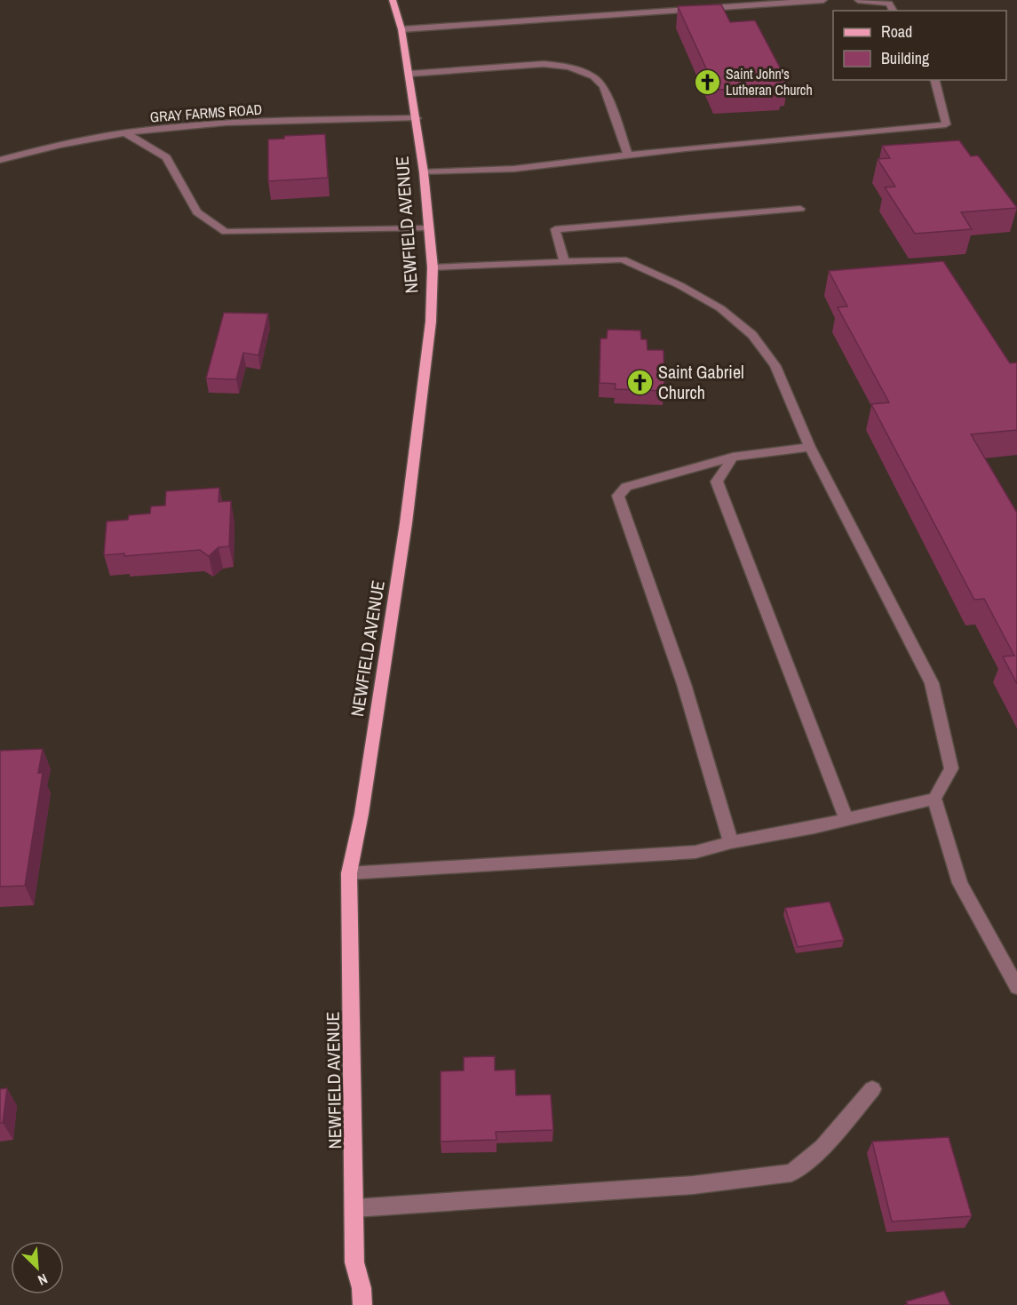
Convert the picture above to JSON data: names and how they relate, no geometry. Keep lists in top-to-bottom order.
{
  "streets": {
    "main road": ["NEWFIELD AVENUE"],
    "street": ["GRAY FARMS ROAD"]
  },
  "crossings": [
    ["GRAY FARMS ROAD", "NEWFIELD AVENUE"]
  ],
  "places": {
    "church": ["Saint John's Lutheran Church", "Saint Gabriel Church"]
  },
  "legend": ["Road", "Building"],
  "north": "bottom right"
}
